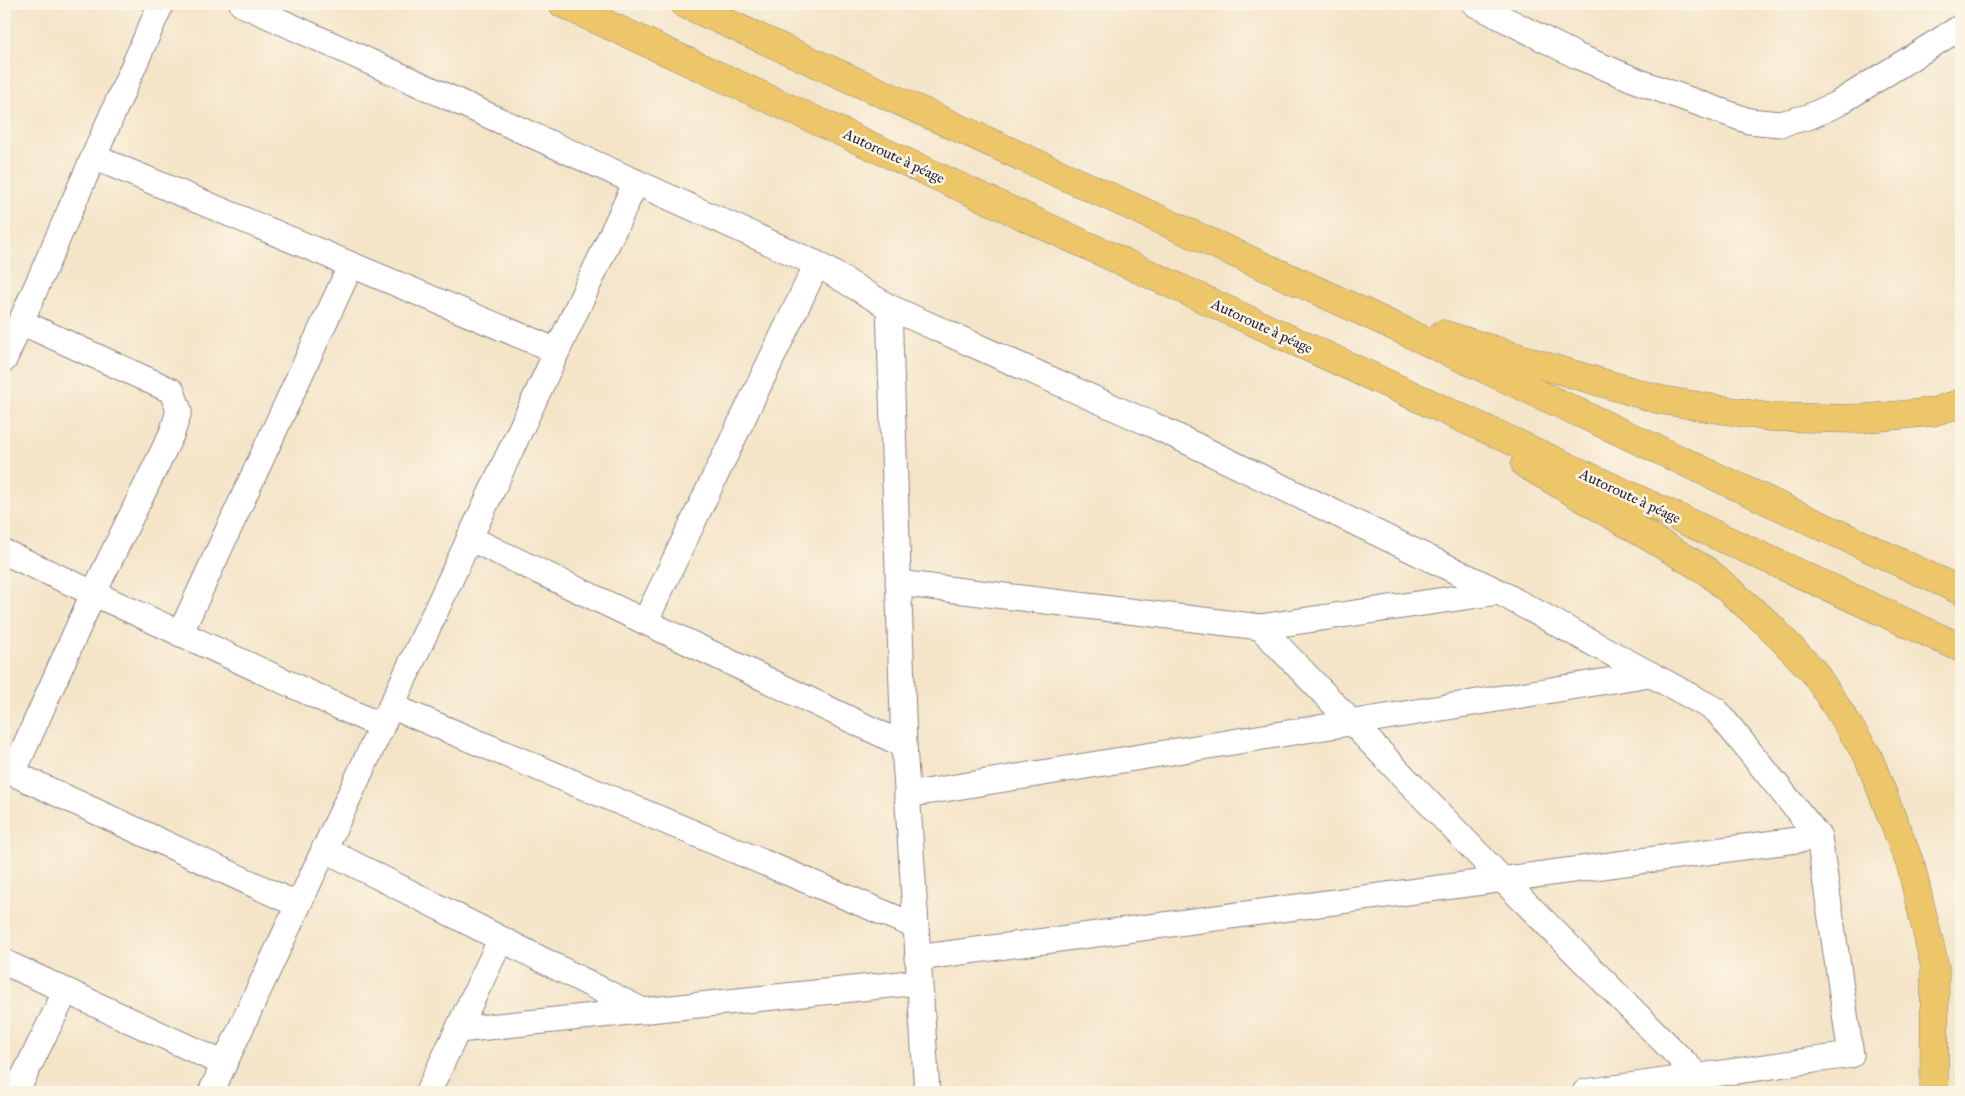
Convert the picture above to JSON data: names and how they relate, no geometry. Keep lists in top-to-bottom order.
{
  "streets": {
    "highway": ["Autoroute à péage"]
  }
}
